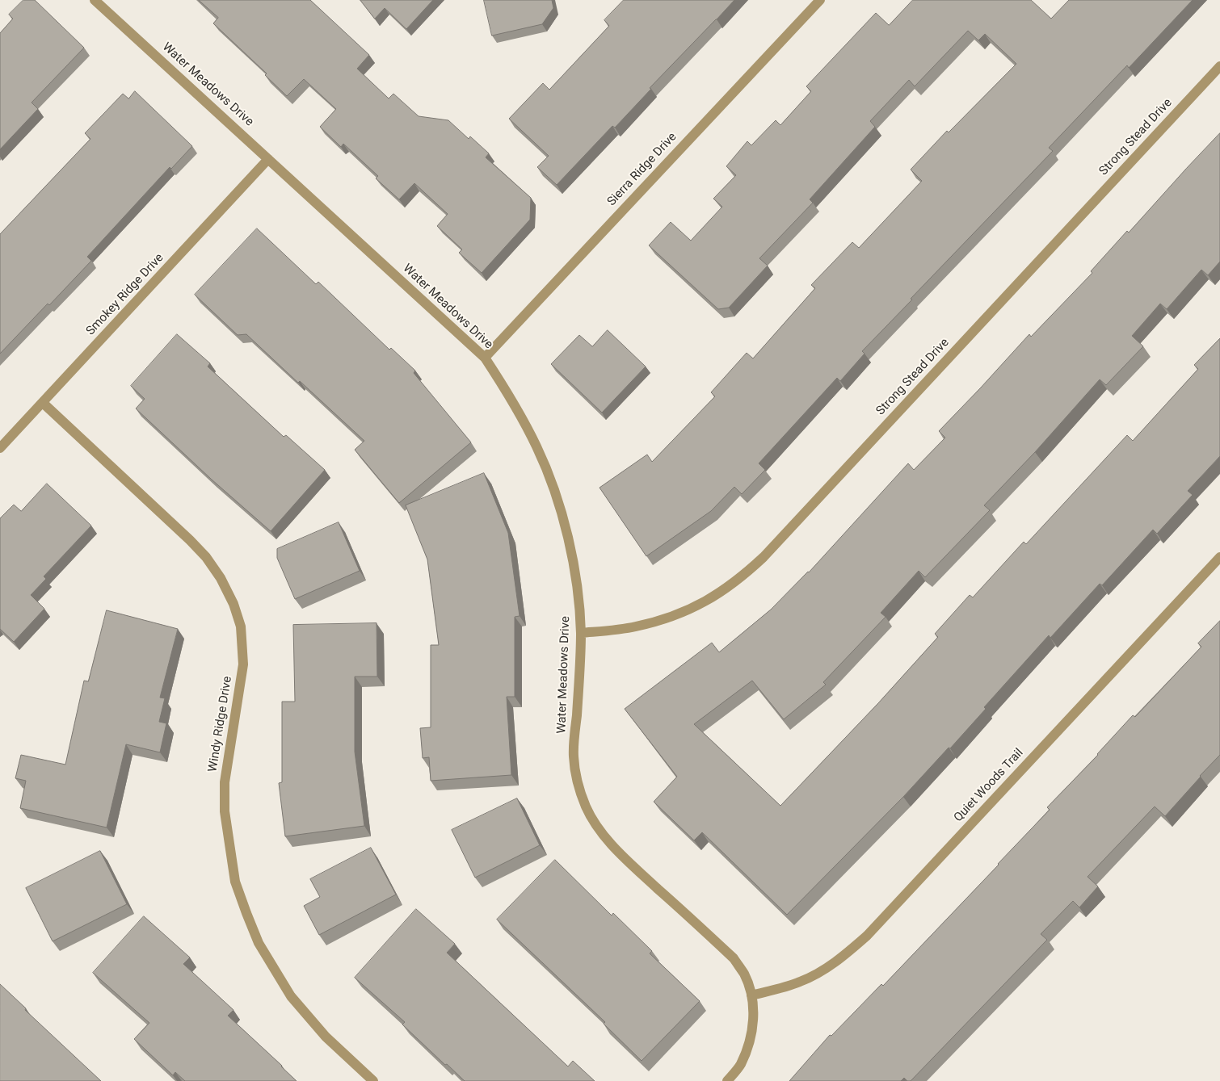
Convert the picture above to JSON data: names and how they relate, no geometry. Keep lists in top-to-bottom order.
{
  "streets": {
    "street": [
      "Water Meadows Drive",
      "Strong Stead Drive",
      "Sierra Ridge Drive",
      "Smokey Ridge Drive",
      "Windy Ridge Drive",
      "Quiet Woods Trail"
    ]
  },
  "crossings": [
    ["Water Meadows Drive", "Strong Stead Drive"],
    ["Water Meadows Drive", "Sierra Ridge Drive"],
    ["Water Meadows Drive", "Smokey Ridge Drive"],
    ["Water Meadows Drive", "Quiet Woods Trail"],
    ["Smokey Ridge Drive", "Windy Ridge Drive"]
  ]
}
